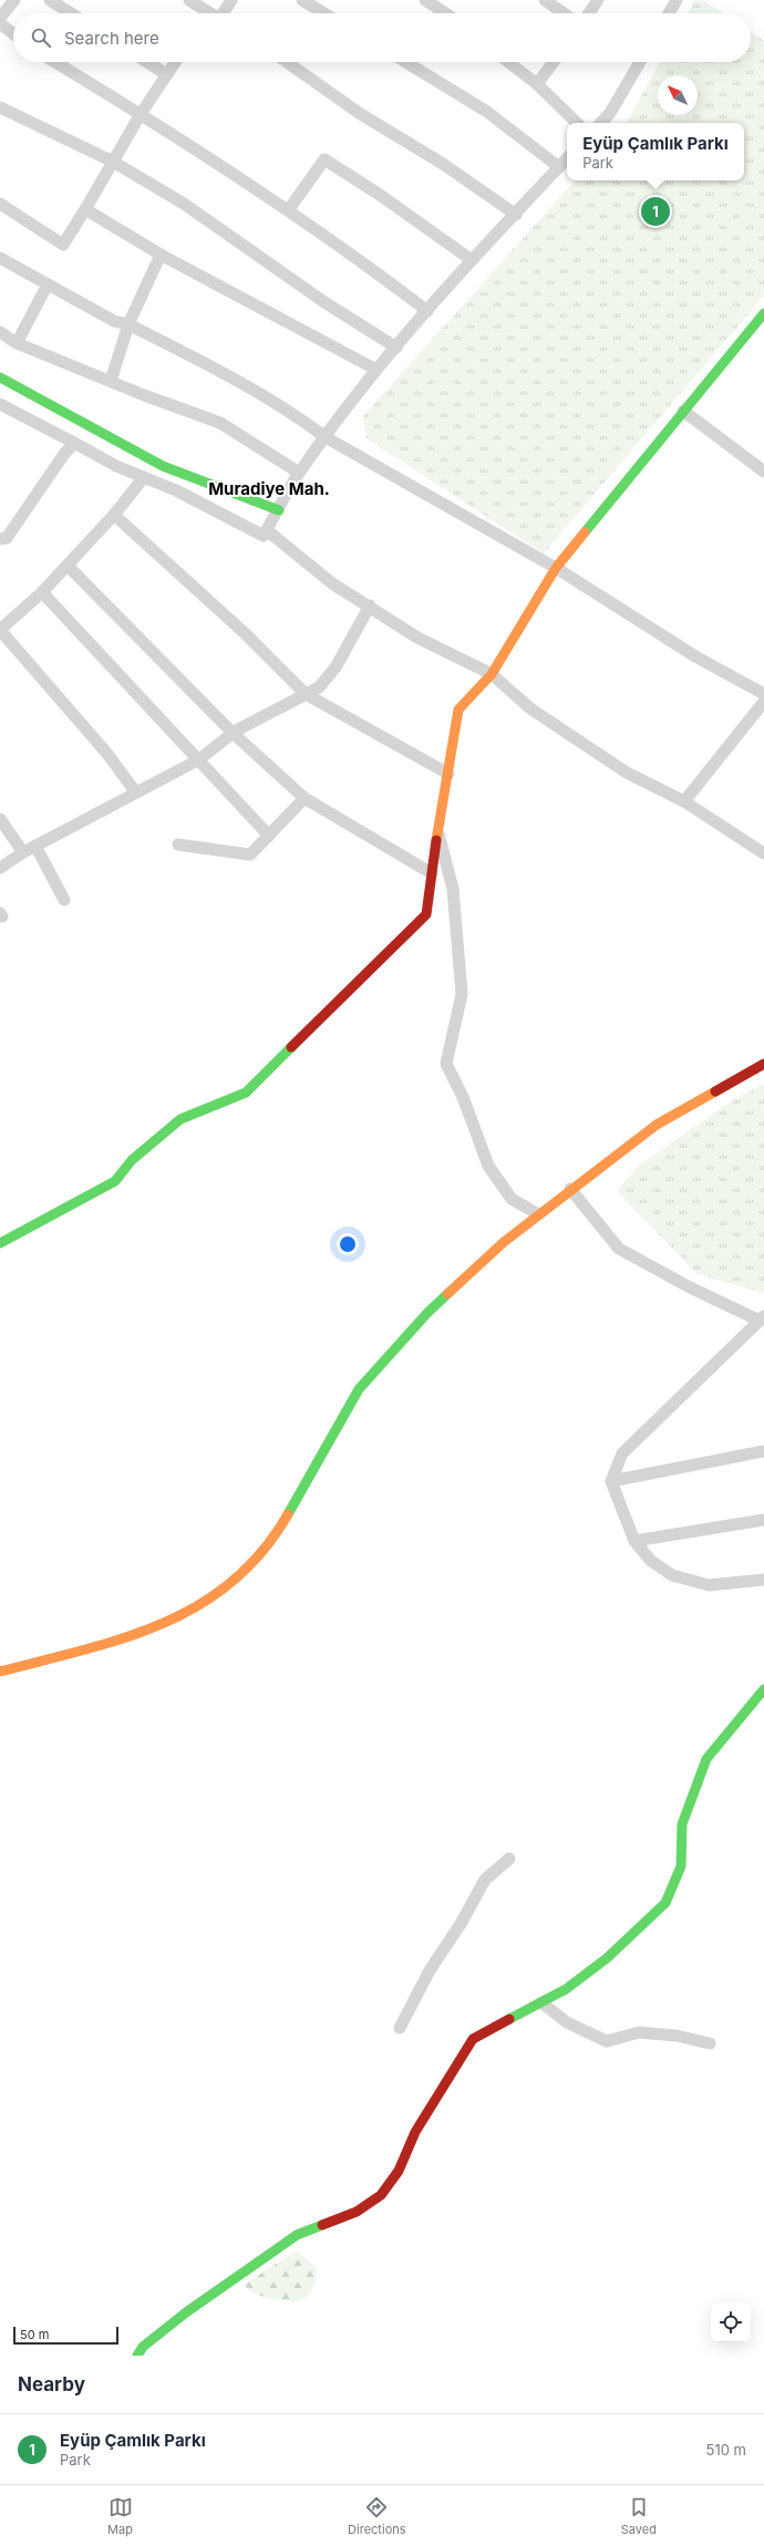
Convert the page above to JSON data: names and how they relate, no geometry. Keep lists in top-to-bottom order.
{
  "districts": ["Muradiye Mah."],
  "scale_bar": "50 m",
  "north": "top left",
  "page": {
    "search": "Search here",
    "popup": ["Eyüp Çamlık Parkı", "Park"],
    "pins": "1",
    "scale": "50 m",
    "heading": "Nearby",
    "list": [
      {
        "mark": "1",
        "name": "Eyüp Çamlık Parkı",
        "note": "Park",
        "value": "510 m"
      }
    ],
    "nav": ["Map", "Directions", "Saved"]
  }
}
